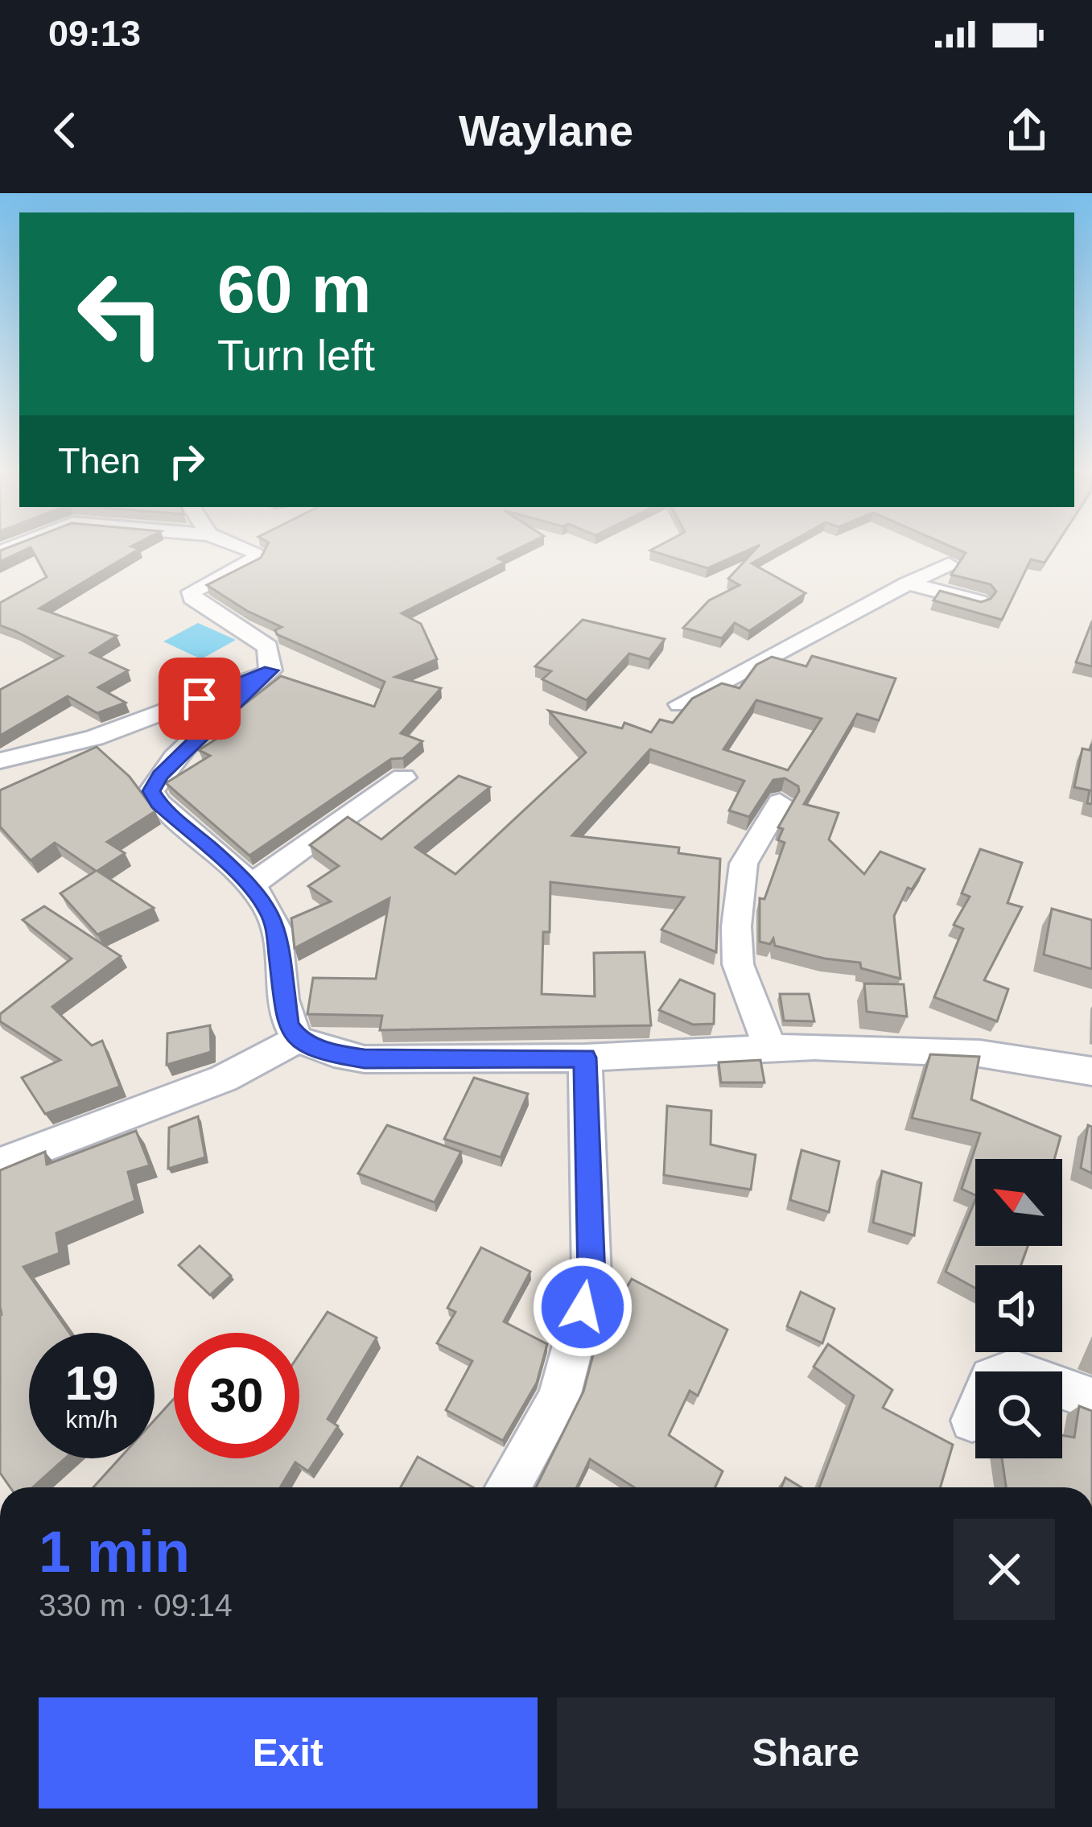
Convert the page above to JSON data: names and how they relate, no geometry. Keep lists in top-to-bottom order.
{
  "north": "top left",
  "page": {
    "status": "09:13",
    "header": "Waylane",
    "turn": ["60 m", "Turn left"],
    "then": "Then",
    "speed": "19 km/h",
    "limit": "30",
    "heading": ["1 min", "330 m · 09:14"],
    "buttons": ["Exit", "Share"]
  }
}
